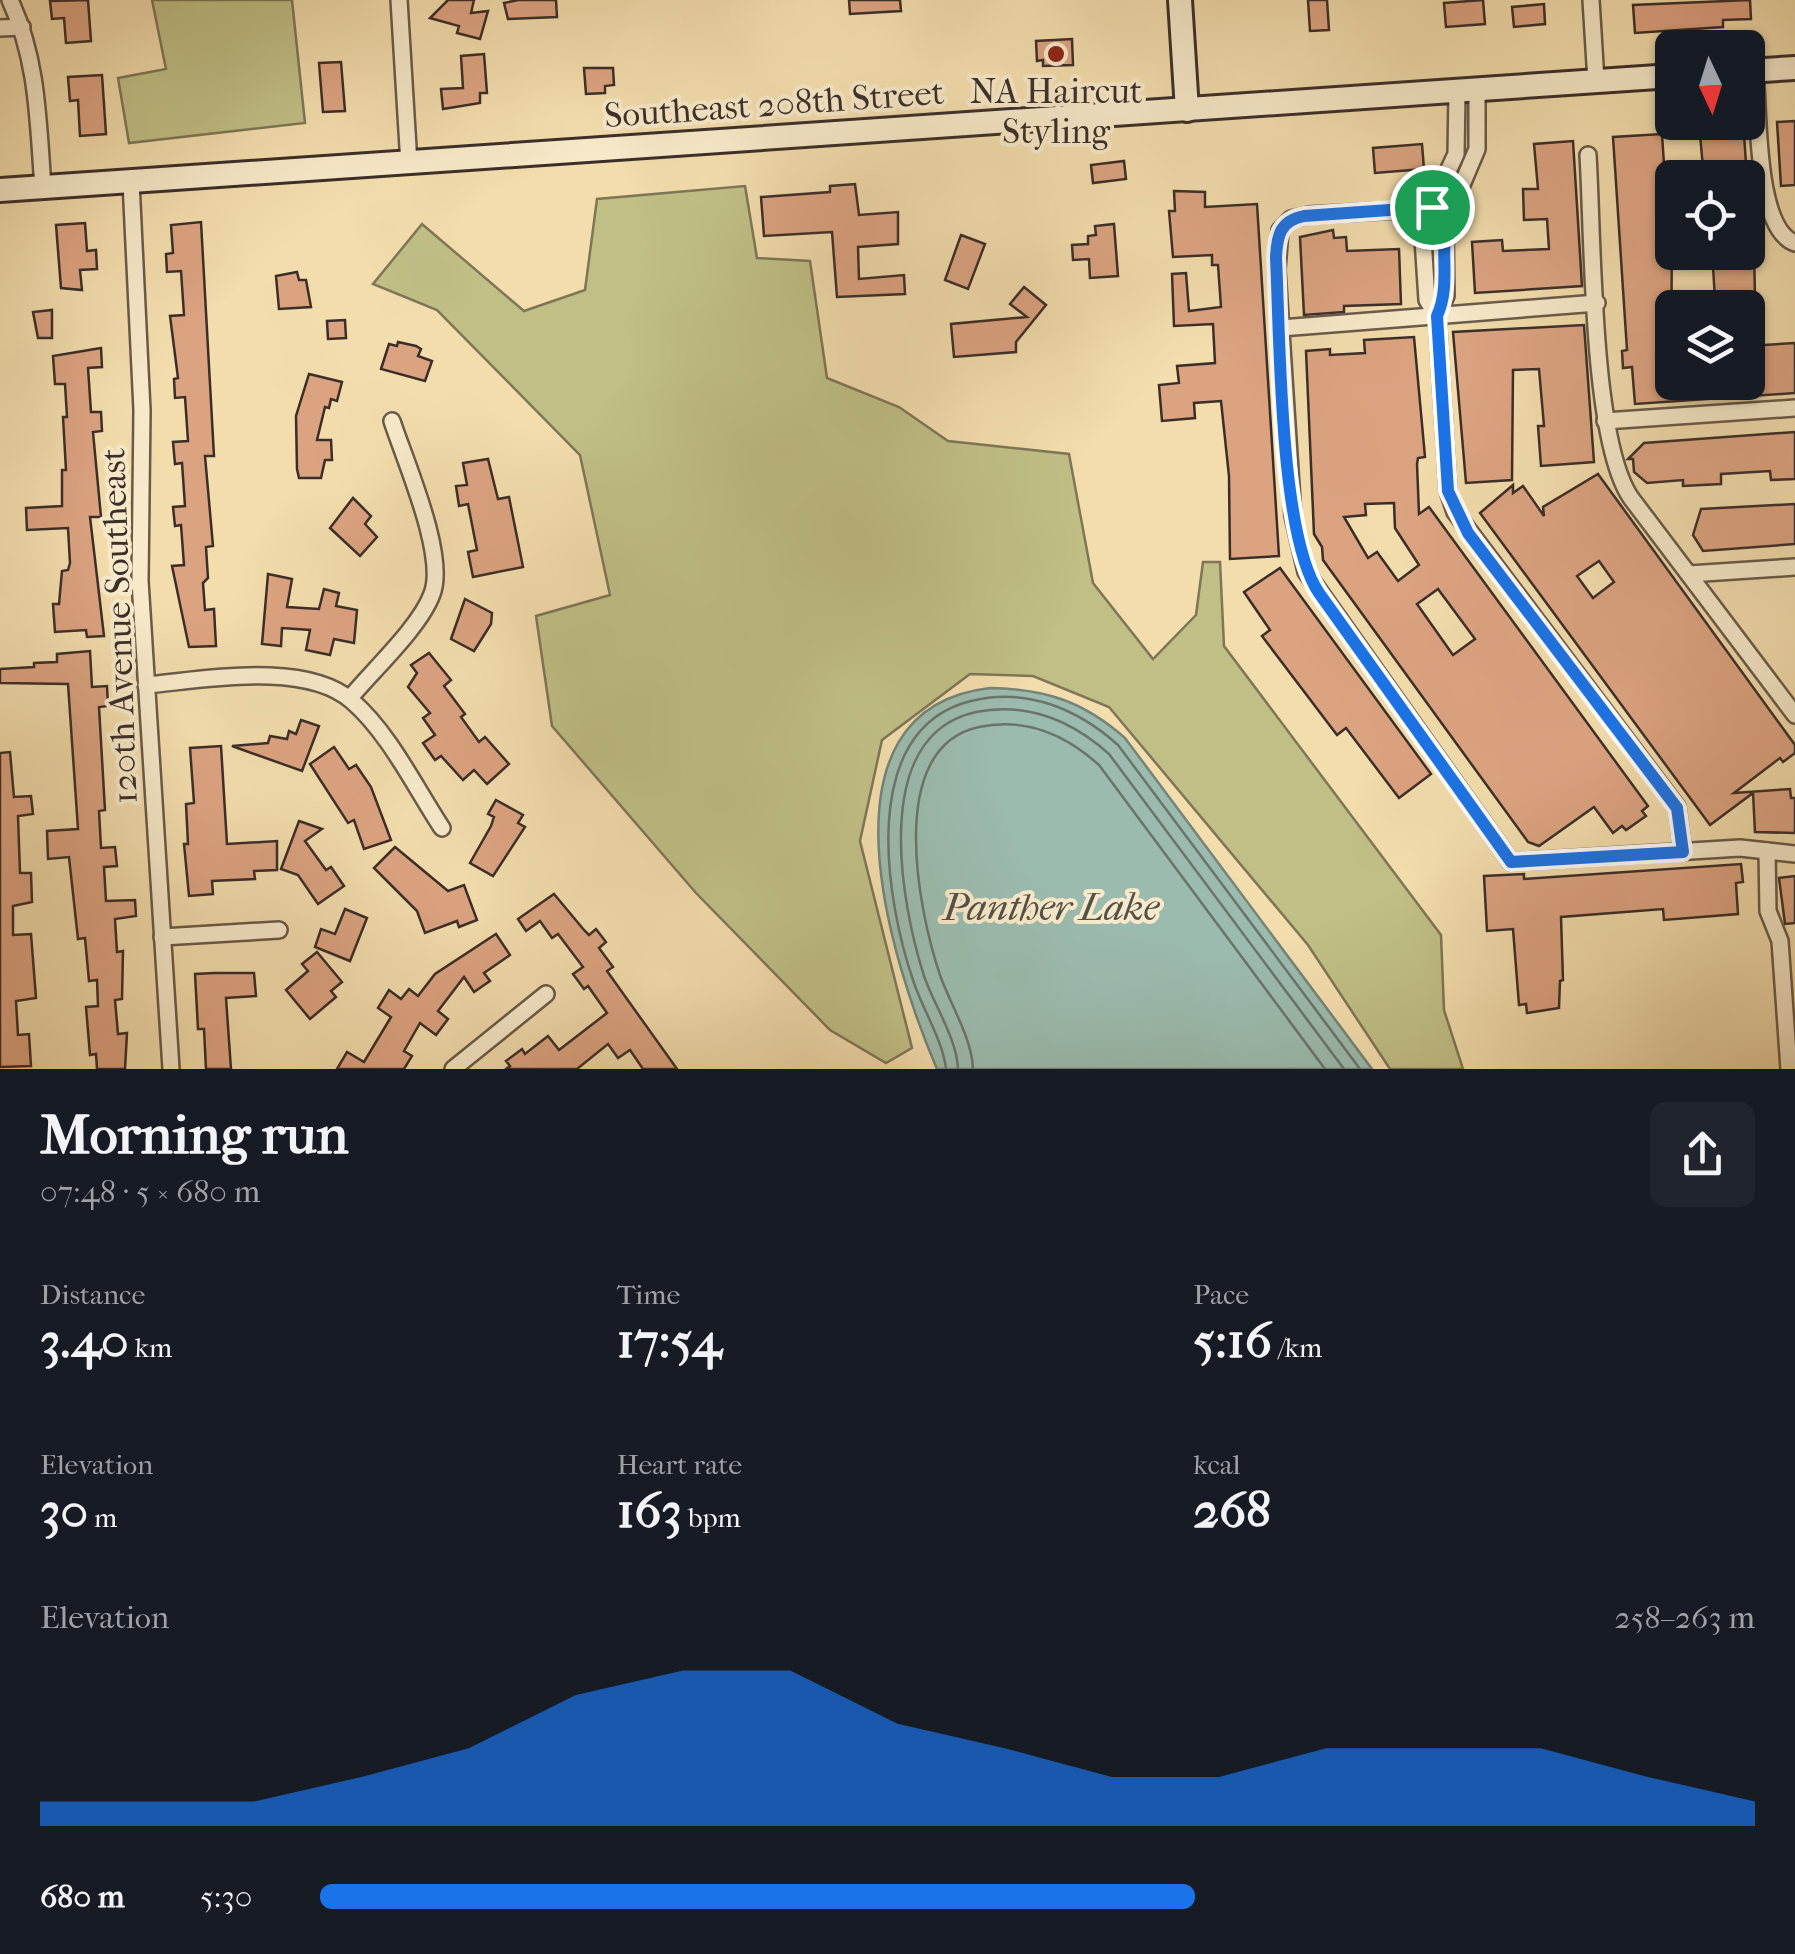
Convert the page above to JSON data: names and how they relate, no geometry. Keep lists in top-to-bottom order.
{
  "streets": {
    "main road": ["Southeast 208th Street"],
    "street": ["120th Avenue Southeast"]
  },
  "crossings": [
    ["Southeast 208th Street", "120th Avenue Southeast"]
  ],
  "water": ["Panther Lake"],
  "places": ["NA Haircut Styling"],
  "north": "bottom",
  "page": {
    "heading": ["Morning run", "07:48 · 5 × 680 m"],
    "stats": [
      ["Distance", "3.40 km"],
      ["Time", "17:54"],
      ["Pace", "5:16 /km"],
      ["Elevation", "30 m"],
      ["Heart rate", "163 bpm"],
      ["kcal", "268"]
    ],
    "chart": ["Elevation", "258–263 m"],
    "list": [
      {
        "name": "680 m",
        "note": "5:30"
      }
    ]
  }
}
